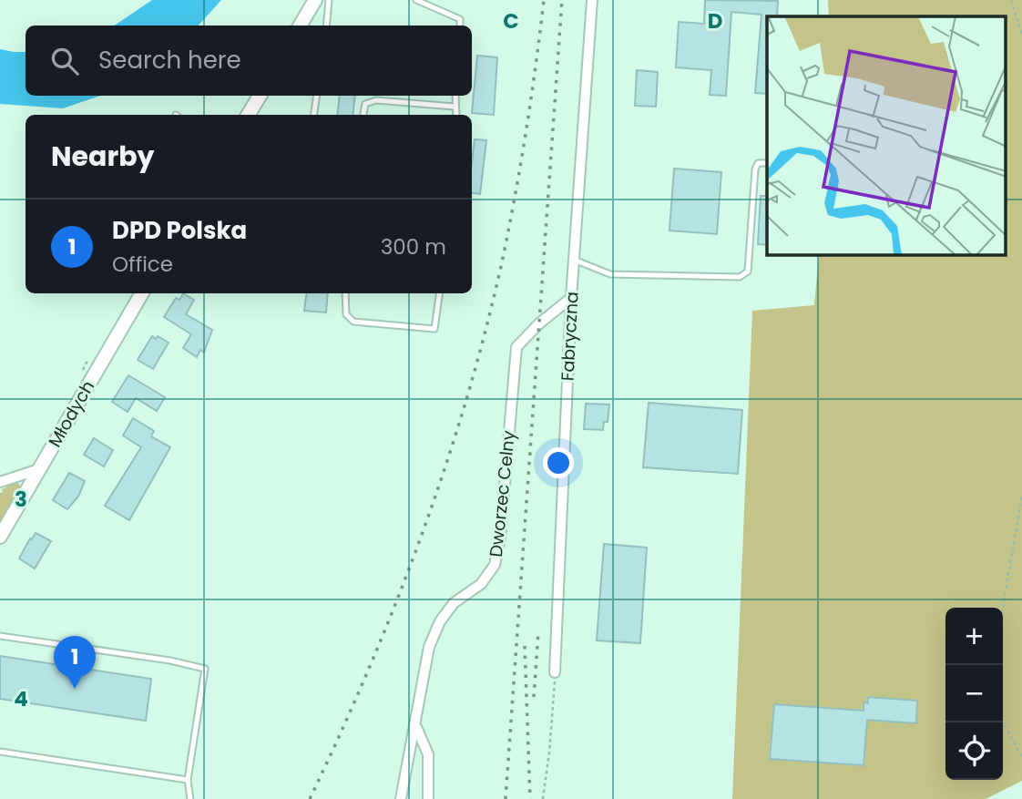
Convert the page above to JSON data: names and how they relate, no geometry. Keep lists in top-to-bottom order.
{
  "streets": {
    "street": ["Fabryczna", "Młodych", "Dworzec Celny"]
  },
  "crossings": [
    ["Fabryczna", "Dworzec Celny"]
  ],
  "page": {
    "search": "Search here",
    "heading": "Nearby",
    "list": [
      {
        "mark": "1",
        "name": "DPD Polska",
        "note": "Office",
        "value": "300 m"
      }
    ],
    "map_buttons": ["+", "−"],
    "pins": "1"
  },
  "grid": {
    "columns": ["C", "D"],
    "rows": ["3", "4"]
  }
}
